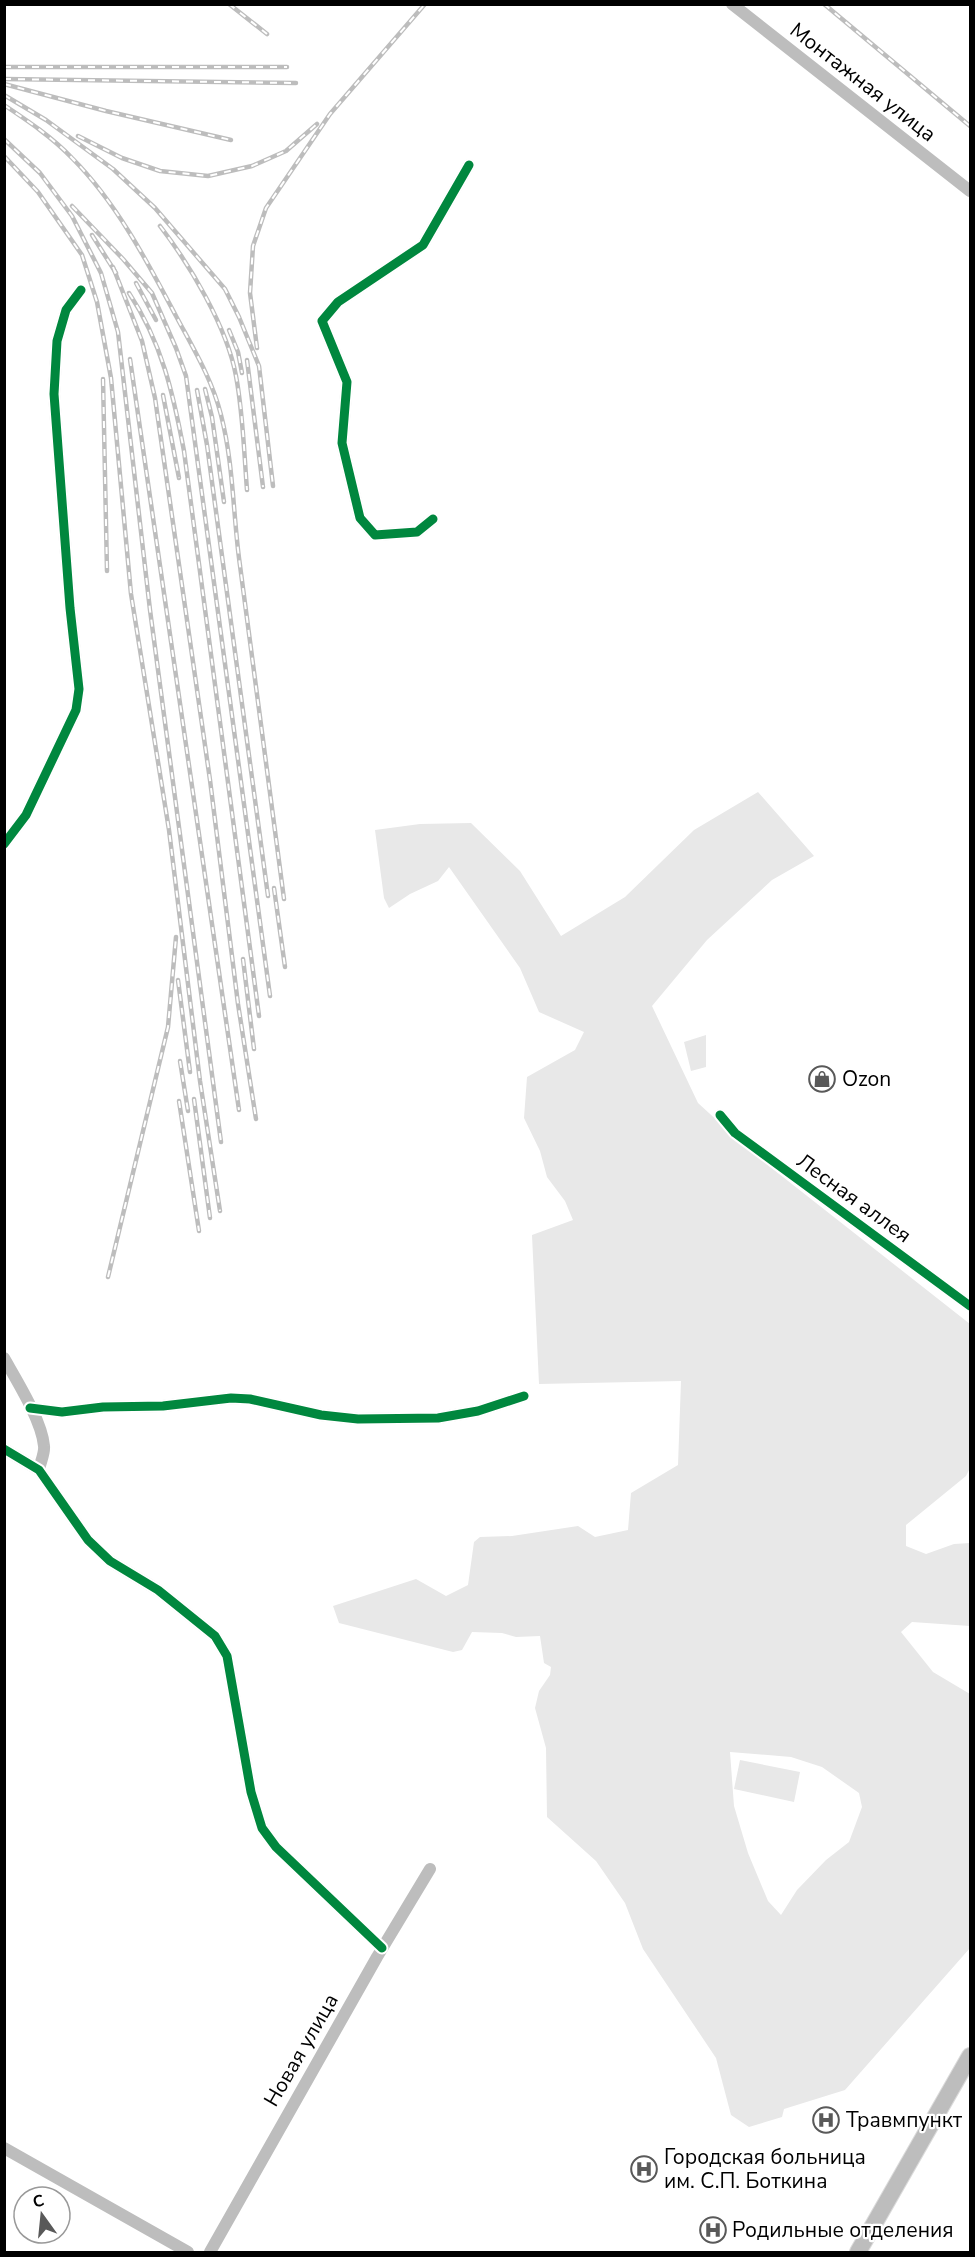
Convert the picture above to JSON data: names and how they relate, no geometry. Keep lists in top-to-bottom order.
{
  "streets": {
    "street": ["Монтажная улица", "Лесная аллея", "Новая улица"]
  },
  "places": {
    "shop": ["Ozon"],
    "hospital": ["Травмпункт", "Городская больница им. С.П. Боткина", "Родильные отделения"]
  },
  "north": "top"
}
